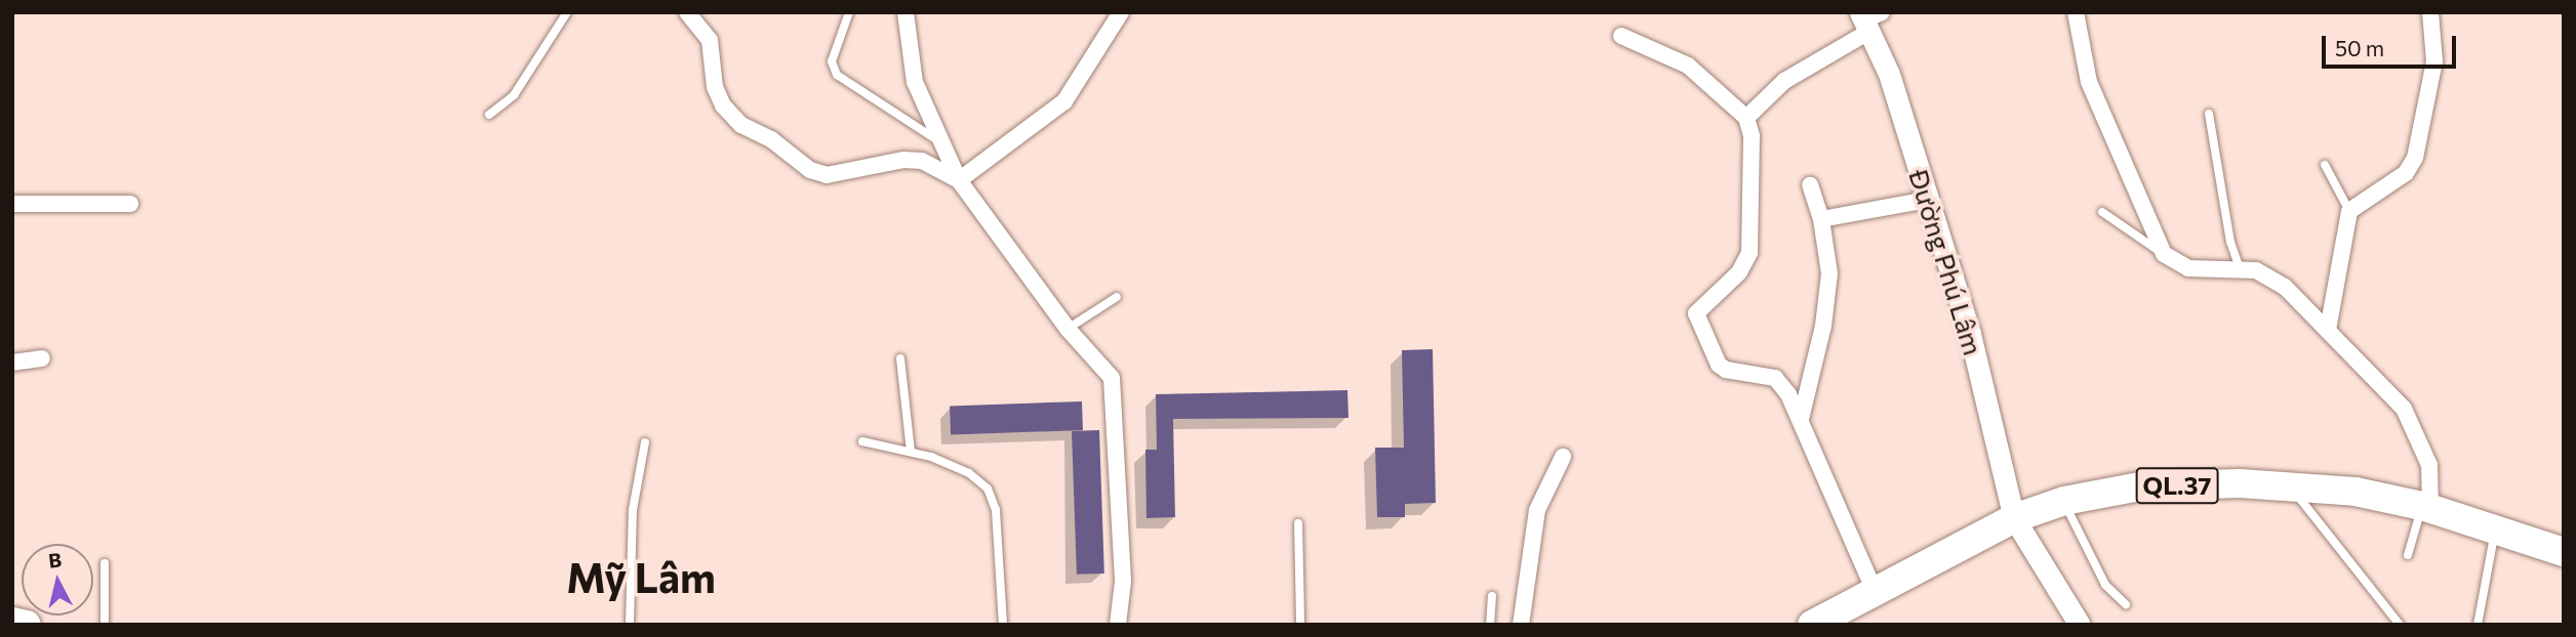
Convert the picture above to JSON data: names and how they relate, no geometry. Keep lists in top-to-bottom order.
{
  "streets": {
    "highway": ["QL.37"],
    "main road": ["Đường Phú Lâm"]
  },
  "crossings": [
    ["Đường Phú Lâm", "QL.37"]
  ],
  "districts": ["Mỹ Lâm"],
  "scale_bar": "50 m",
  "north": "top"
}
